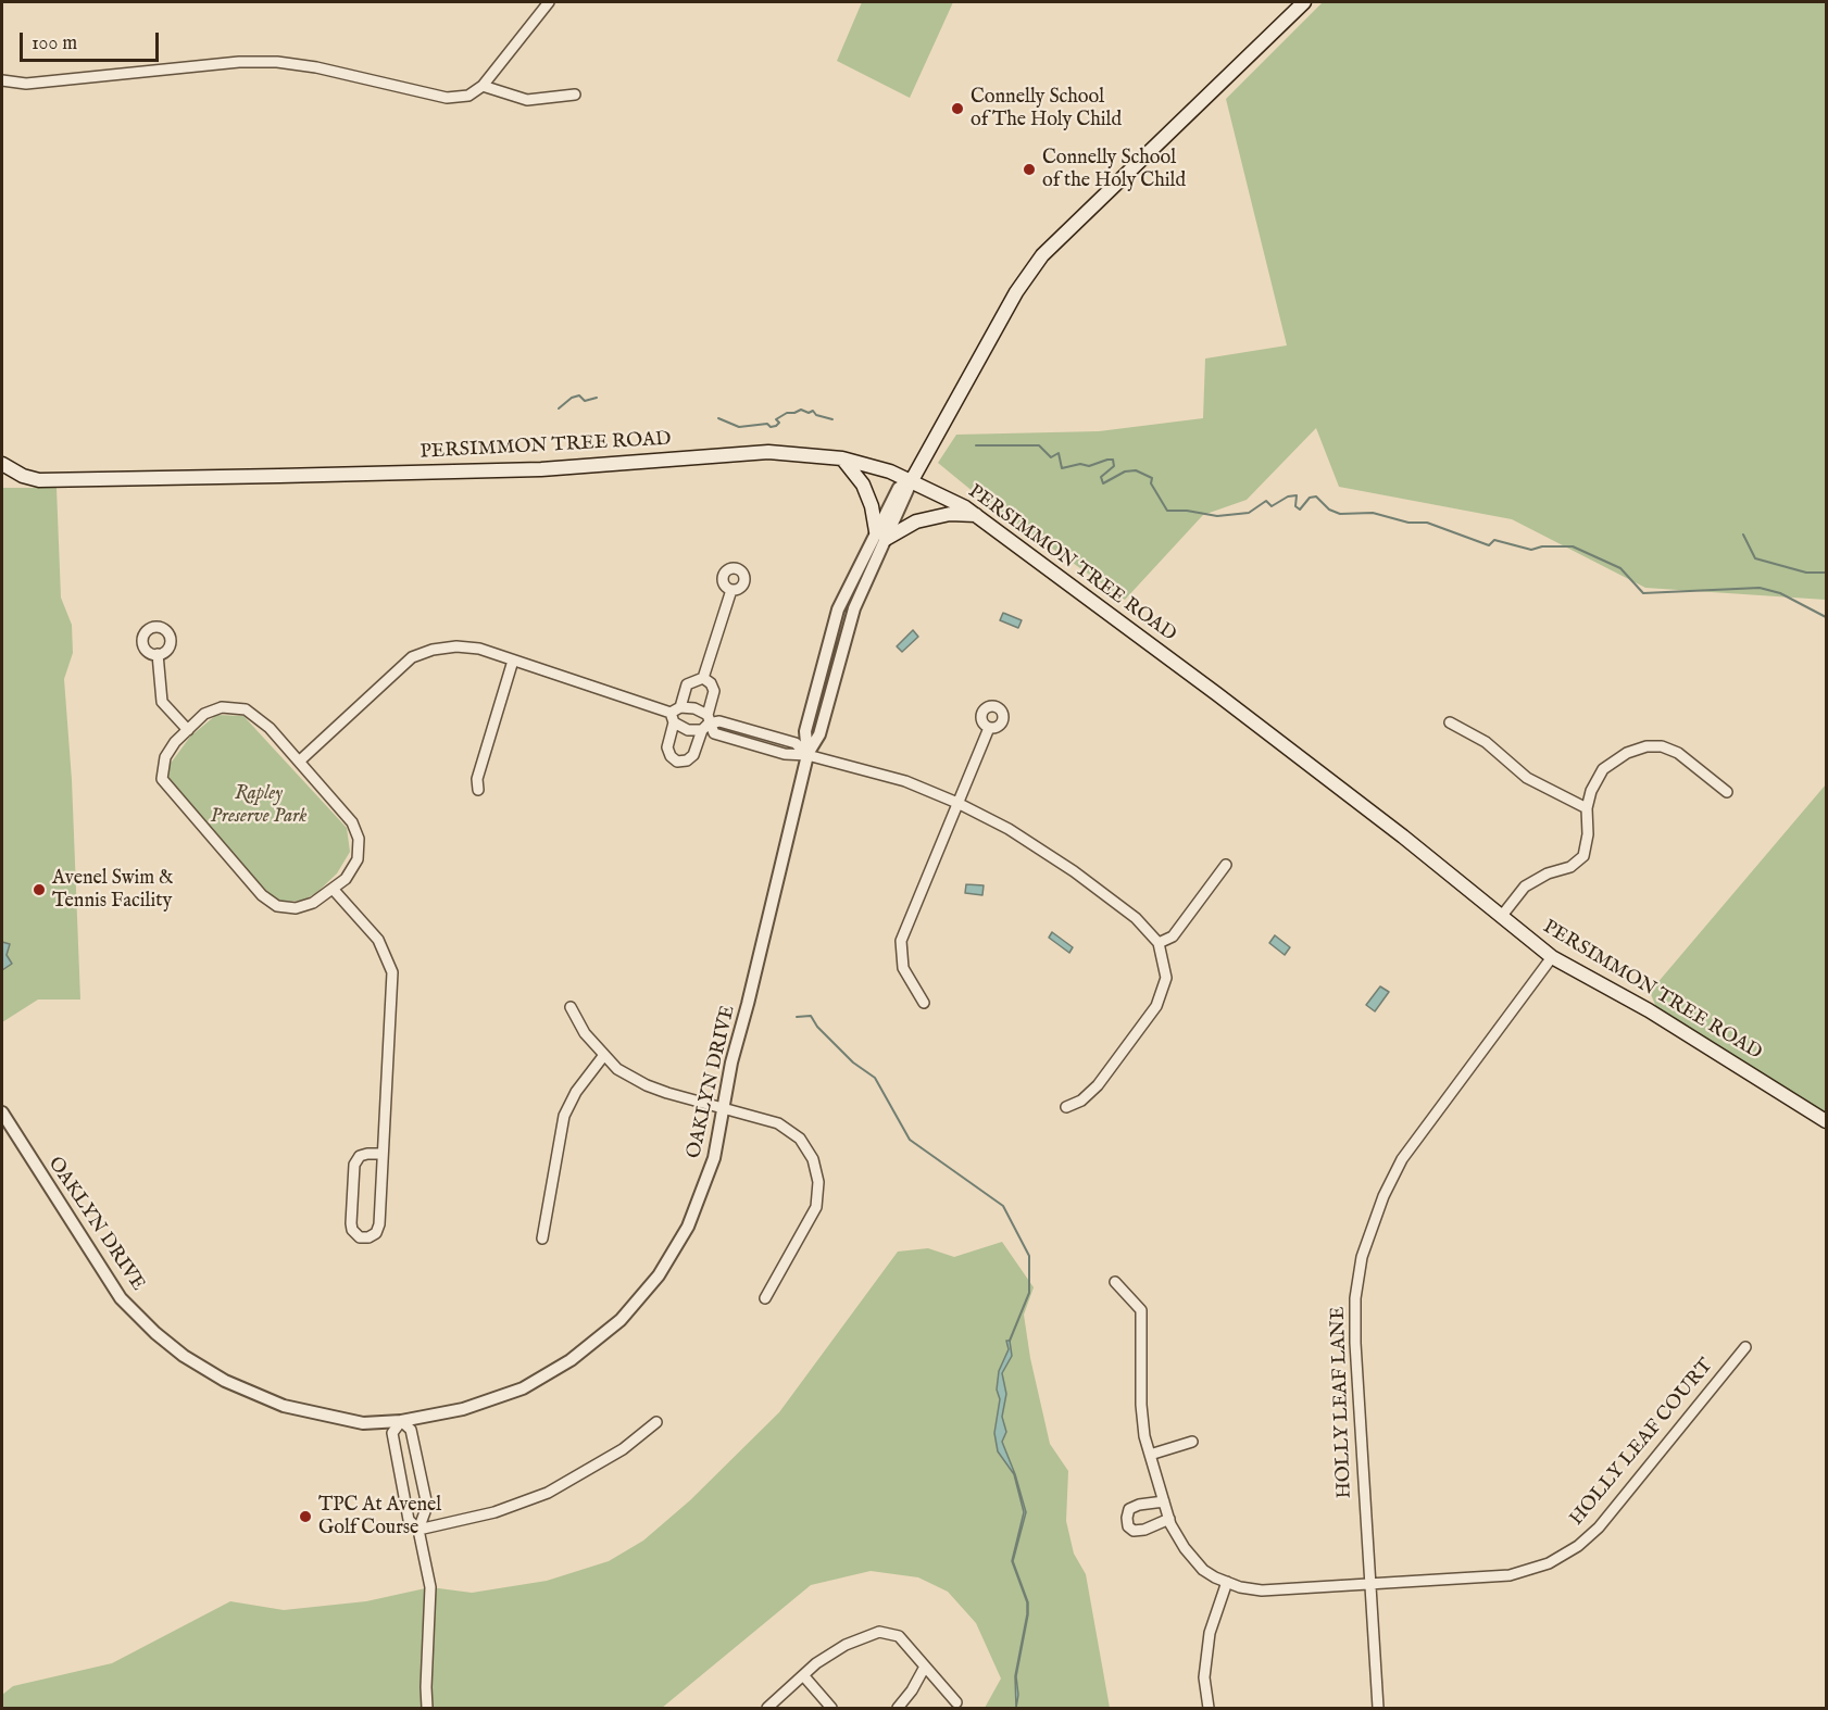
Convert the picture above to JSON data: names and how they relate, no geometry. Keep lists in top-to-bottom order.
{
  "streets": {
    "main road": ["PERSIMMON TREE ROAD"],
    "street": ["OAKLYN DRIVE", "HOLLY LEAF LANE", "HOLLY LEAF COURT"]
  },
  "crossings": [
    ["PERSIMMON TREE ROAD", "OAKLYN DRIVE"],
    ["PERSIMMON TREE ROAD", "HOLLY LEAF LANE"],
    ["HOLLY LEAF LANE", "HOLLY LEAF COURT"]
  ],
  "parks": ["Rapley Preserve Park"],
  "places": [
    "Connelly School of The Holy Child",
    "Connelly School of the Holy Child",
    "Avenel Swim & Tennis Facility",
    "TPC At Avenel Golf Course"
  ],
  "scale_bar": "100 m"
}
